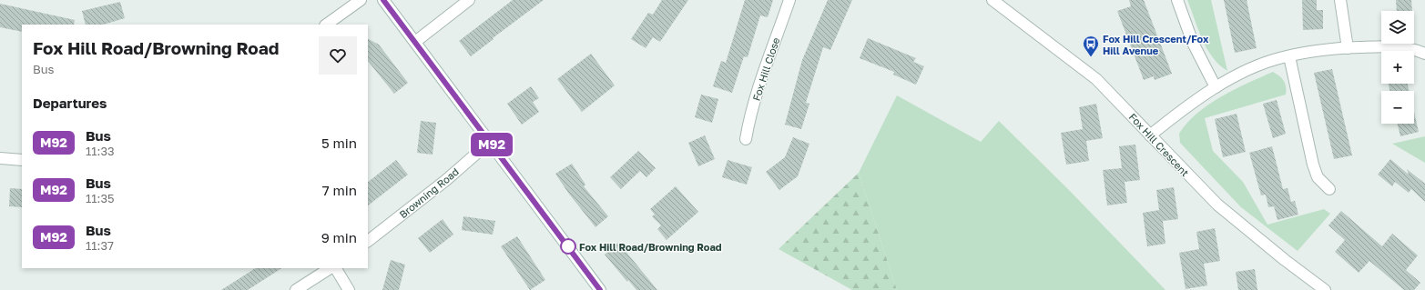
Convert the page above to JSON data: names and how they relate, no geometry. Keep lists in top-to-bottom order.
{
  "streets": {
    "street": ["Fox Hill Close", "Fox Hill Crescent", "Browning Road"]
  },
  "places": {
    "bus stop": ["Fox Hill Crescent/Fox Hill Avenue"],
    "other": ["Fox Hill Road/Browning Road"]
  },
  "lines": ["bus line M92"],
  "page": {
    "on_map": "M92",
    "map_buttons": ["+", "−"],
    "heading": [
      ["Fox Hill Road/Browning Road", "Bus"],
      "Departures"
    ],
    "list": [
      {
        "mark": "M92",
        "name": "Bus",
        "note": "11:33",
        "value": "5 min"
      },
      {
        "mark": "M92",
        "name": "Bus",
        "note": "11:35",
        "value": "7 min"
      },
      {
        "mark": "M92",
        "name": "Bus",
        "note": "11:37",
        "value": "9 min"
      }
    ]
  }
}
